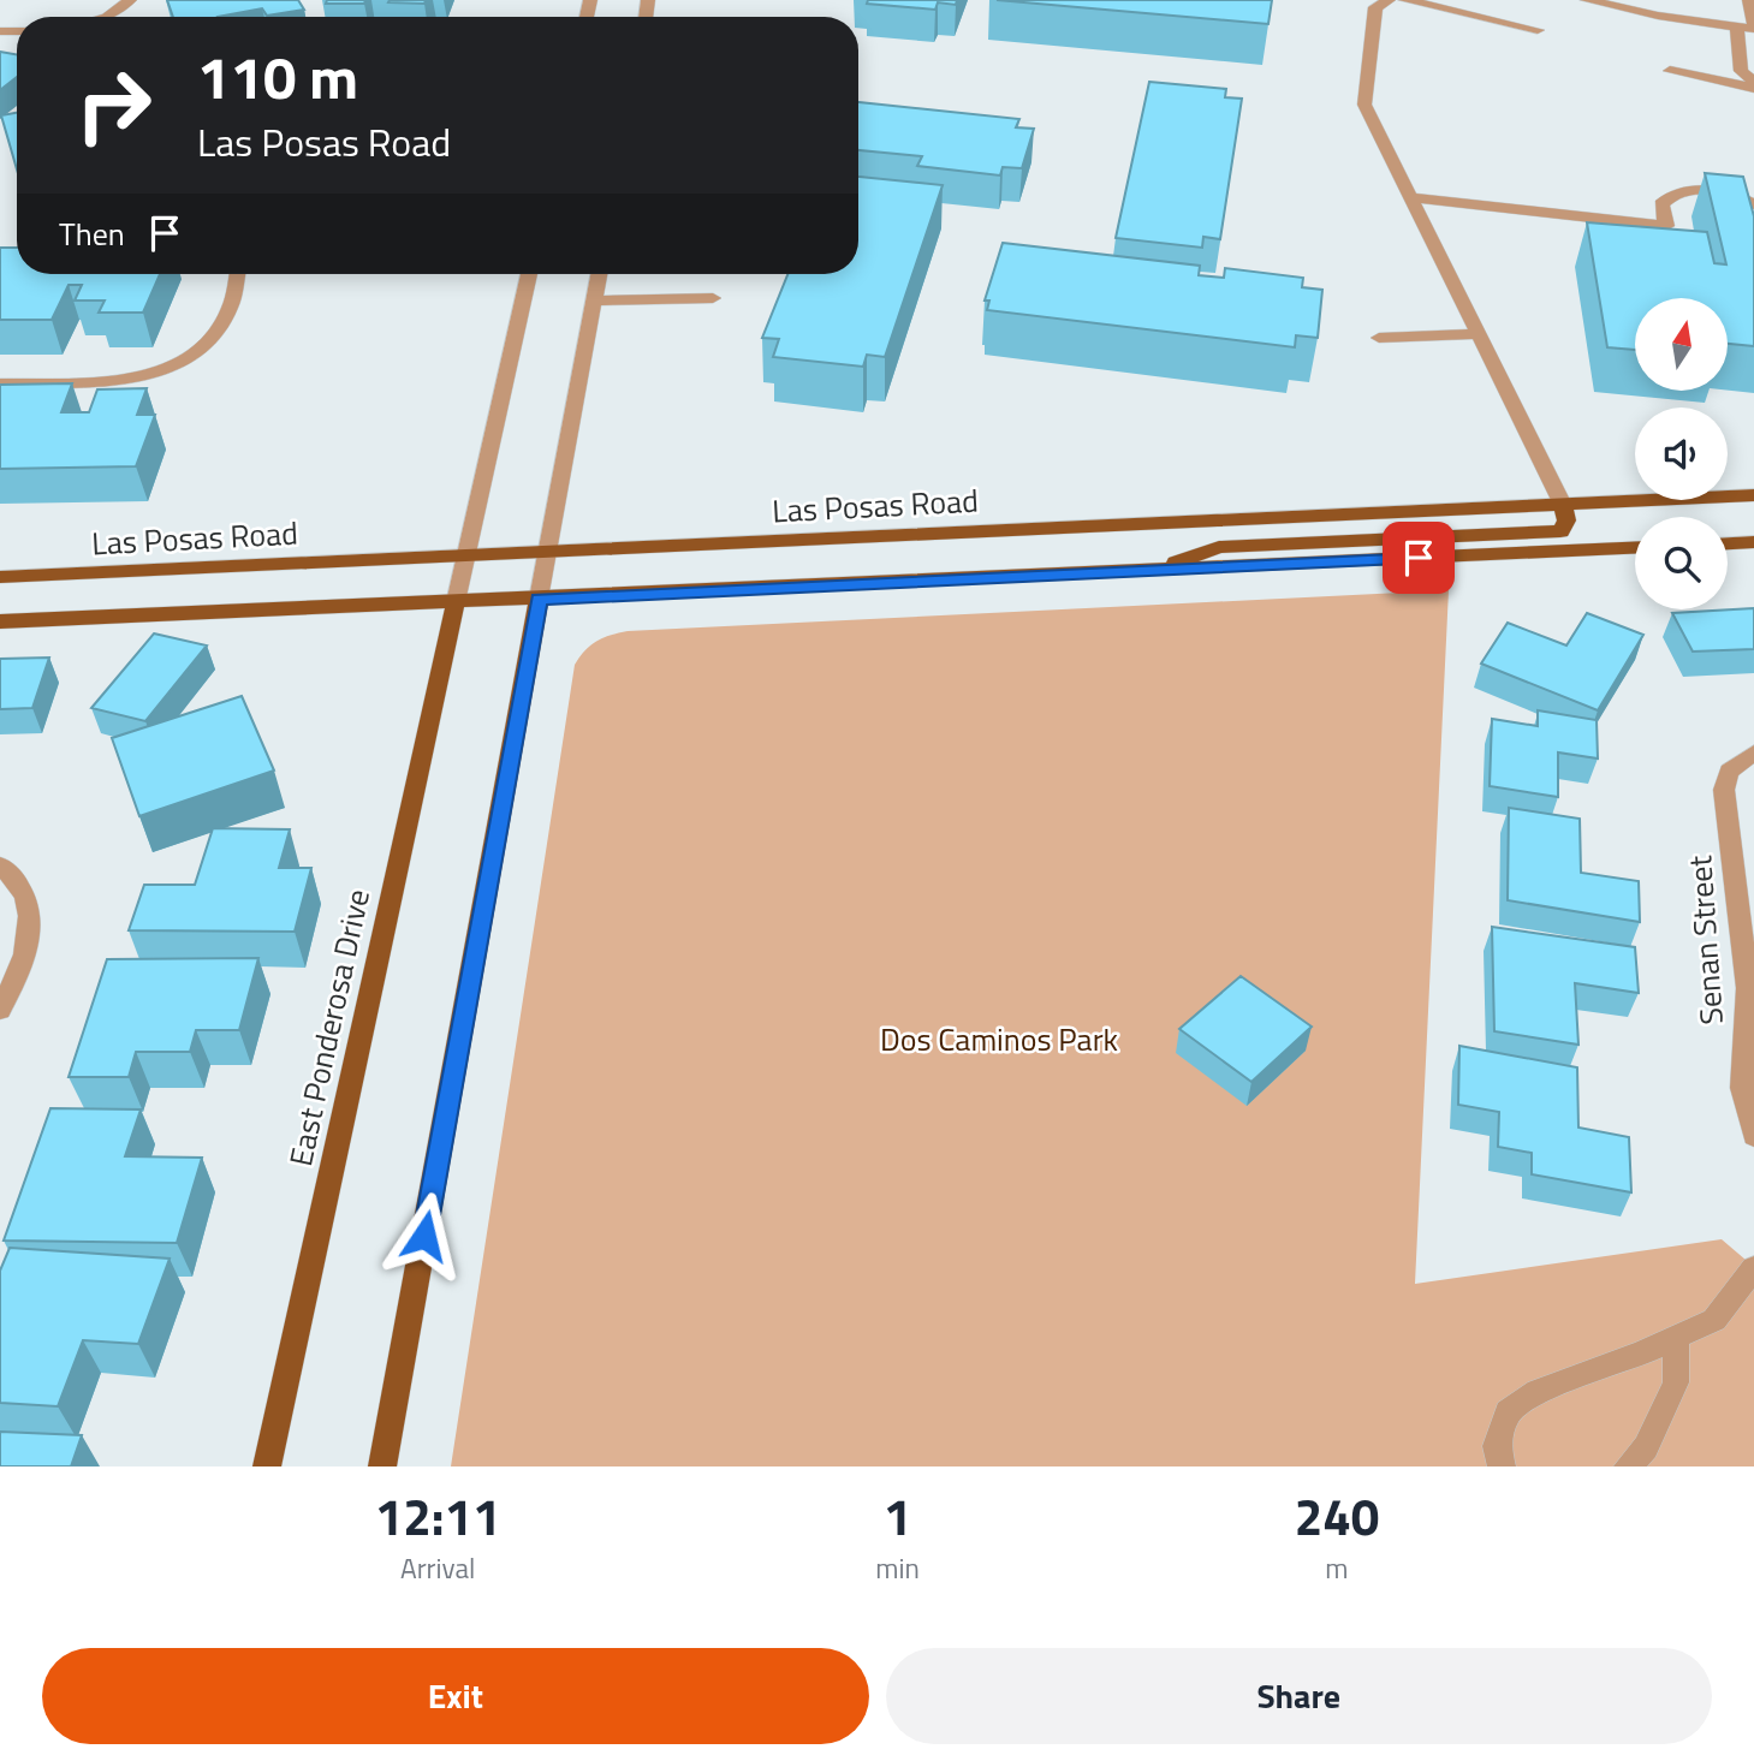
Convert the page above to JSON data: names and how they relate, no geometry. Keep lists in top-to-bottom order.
{
  "streets": {
    "main road": ["Las Posas Road", "East Ponderosa Drive"],
    "street": ["Senan Street"]
  },
  "parks": ["Dos Caminos Park"],
  "north": "top",
  "page": {
    "turn": ["110 m", "Las Posas Road"],
    "then": "Then",
    "eta": [
      "12:11",
      "Arrival",
      "1",
      "min",
      "240",
      "m"
    ],
    "buttons": ["Exit", "Share"]
  }
}
